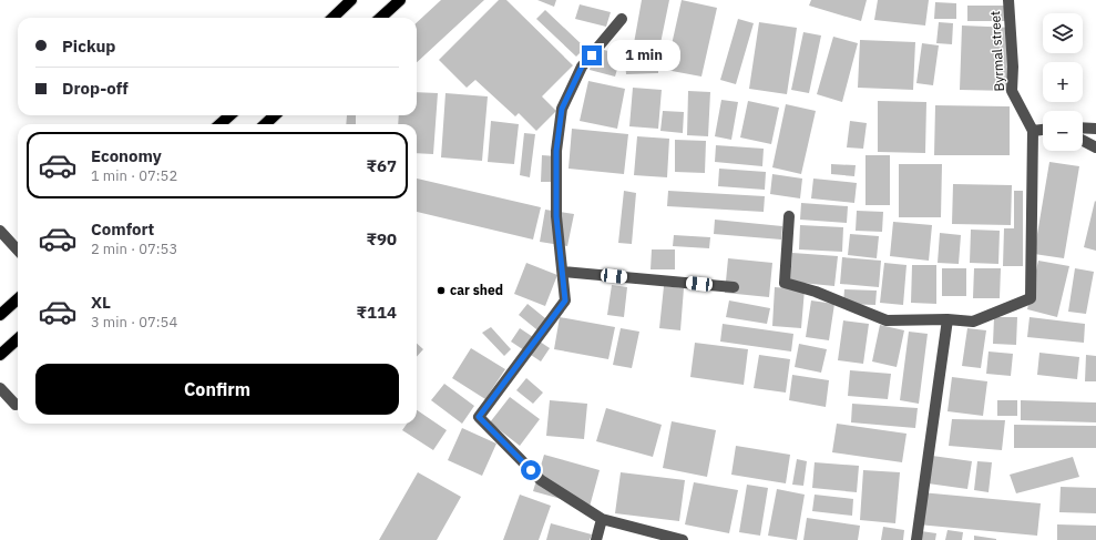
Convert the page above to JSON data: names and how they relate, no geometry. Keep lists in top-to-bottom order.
{
  "streets": {
    "street": ["Byrmal street"]
  },
  "places": ["car shed"],
  "page": {
    "map_buttons": ["+", "−"],
    "banner": ["Pickup", "Drop-off"],
    "bubble": "1 min",
    "list": [
      {
        "name": "Economy",
        "note": "1 min · 07:52",
        "value": "₹67"
      },
      {
        "name": "Comfort",
        "note": "2 min · 07:53",
        "value": "₹90"
      },
      {
        "name": "XL",
        "note": "3 min · 07:54",
        "value": "₹114"
      }
    ],
    "buttons": "Confirm"
  }
}
